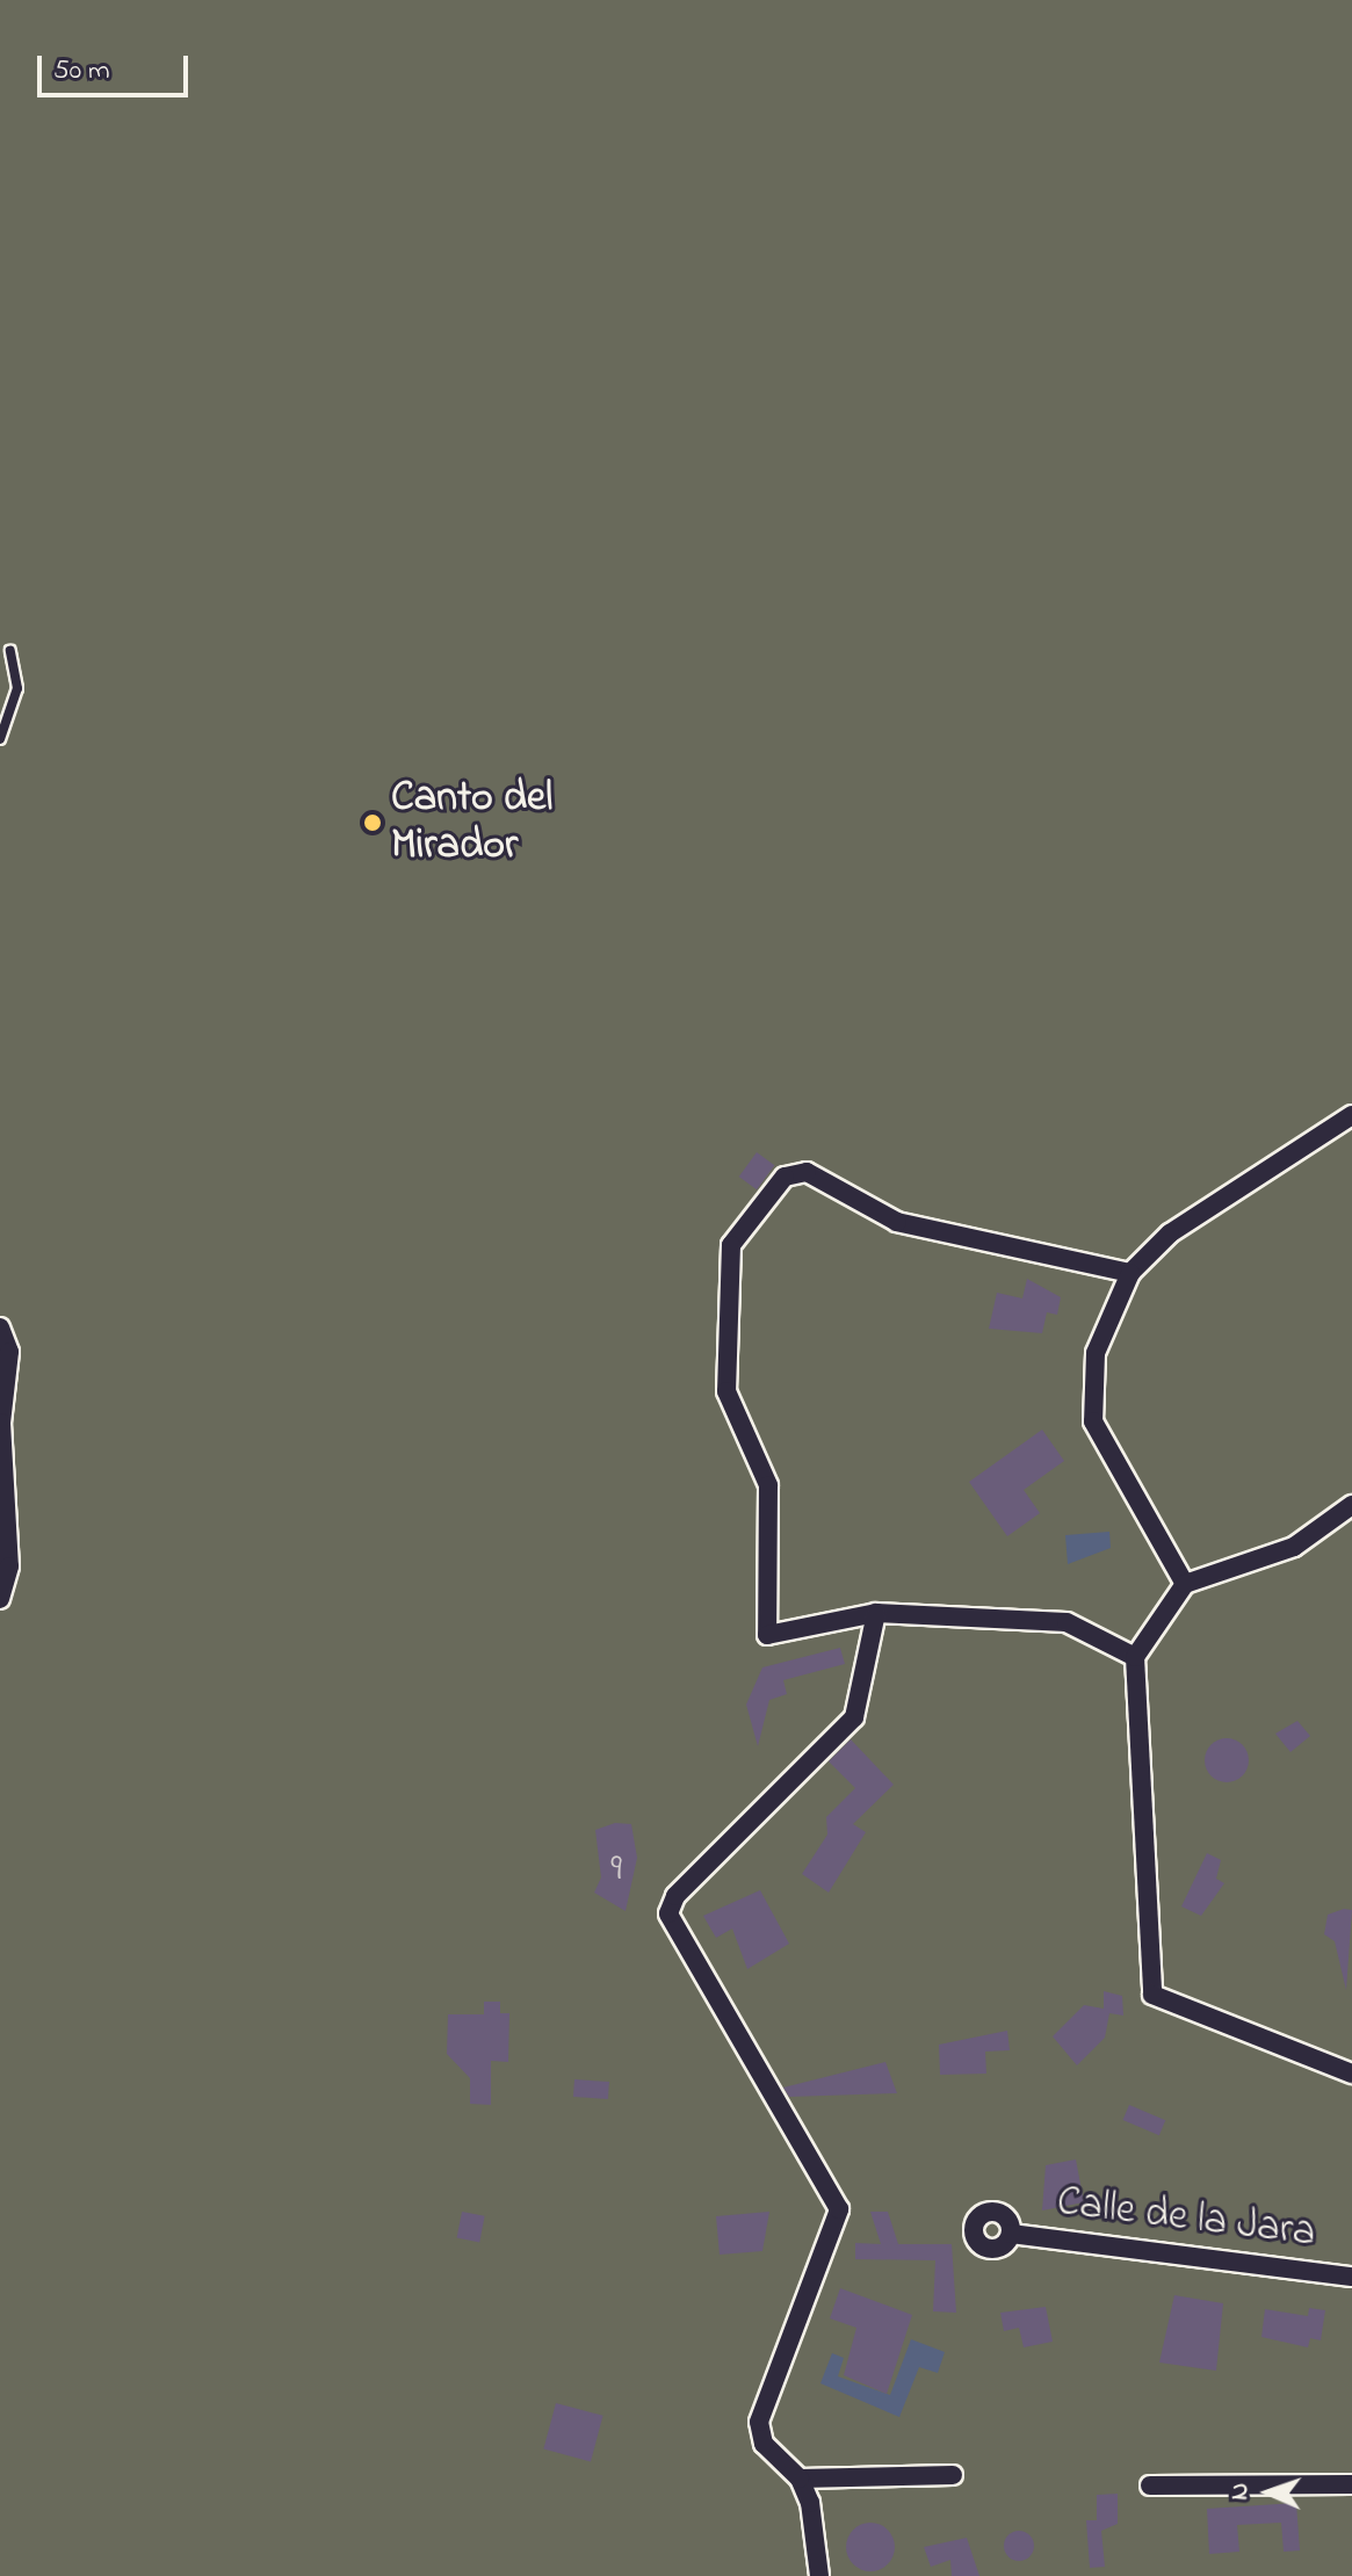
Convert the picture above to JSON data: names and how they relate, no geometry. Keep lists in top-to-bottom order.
{
  "streets": {
    "street": ["Calle de la Jara"]
  },
  "places": ["Canto del Mirador"],
  "house_numbers": ["9"],
  "scale_bar": "50 m",
  "north": "left"
}
